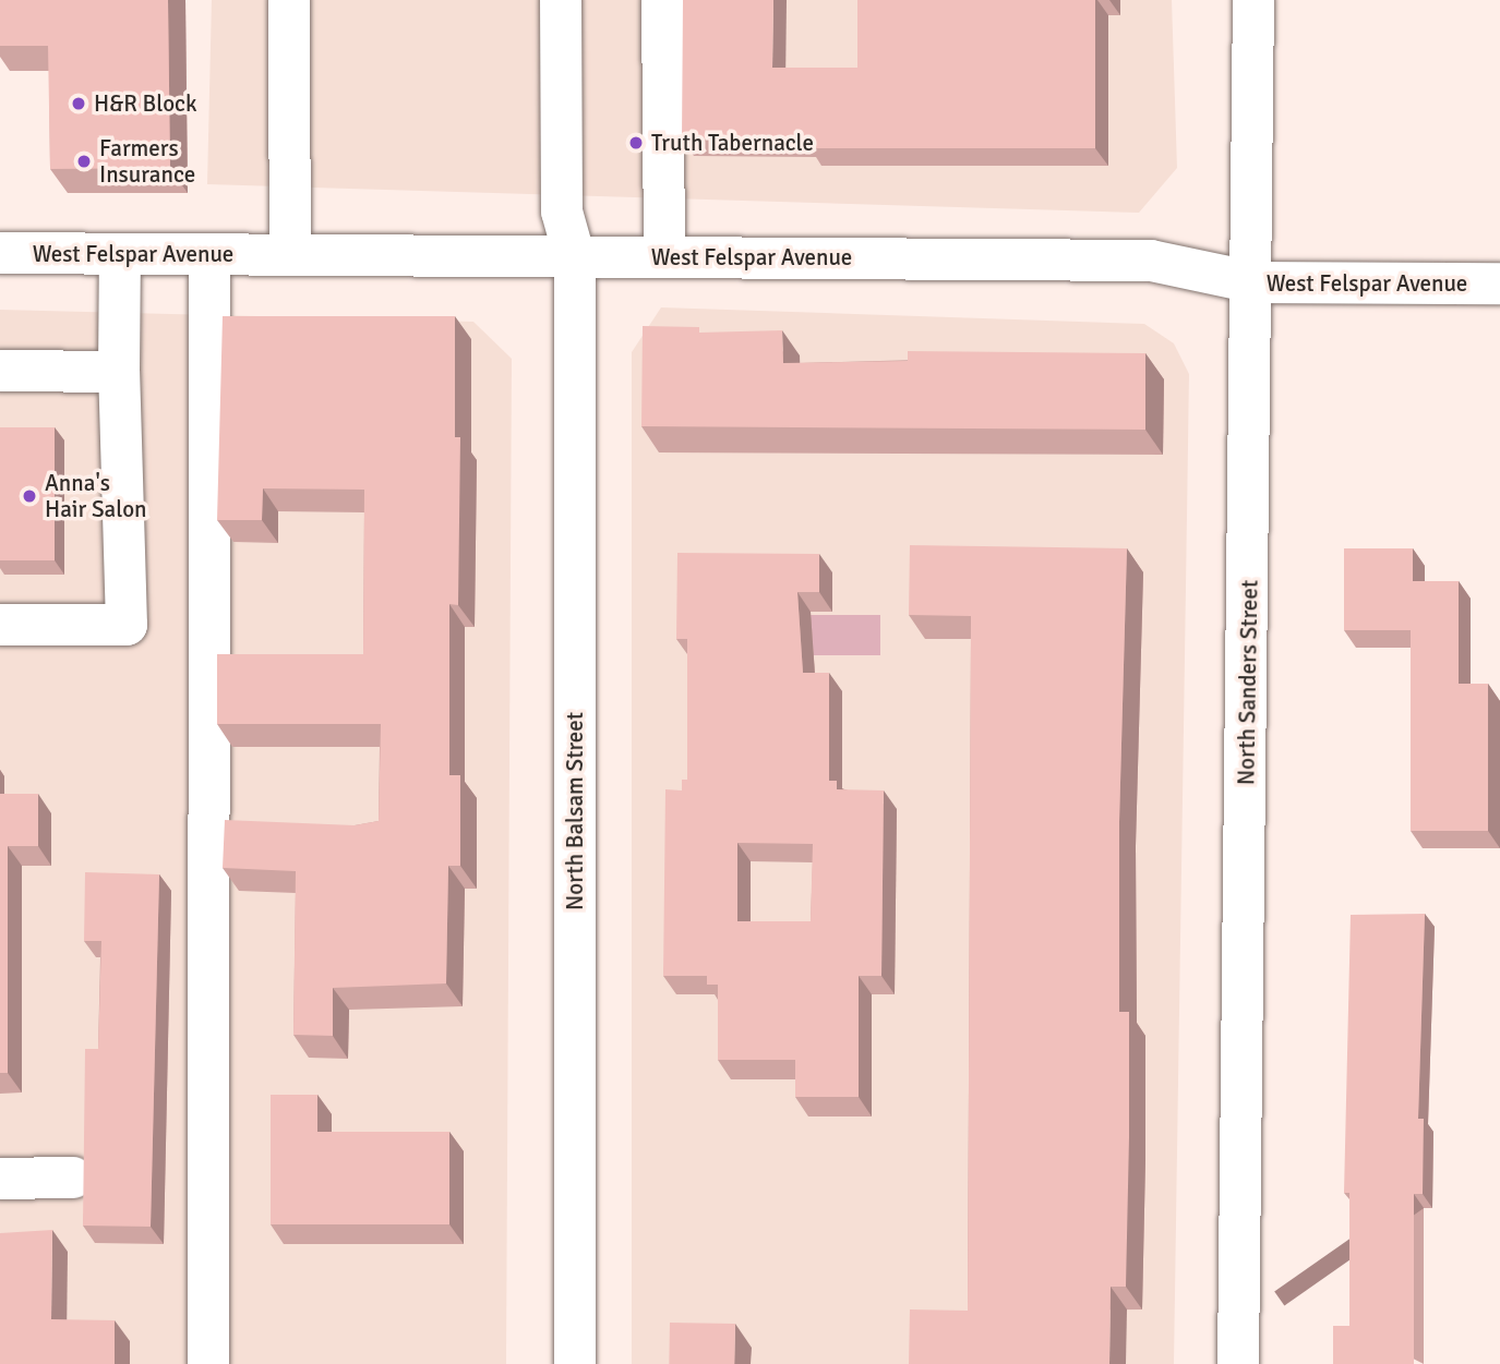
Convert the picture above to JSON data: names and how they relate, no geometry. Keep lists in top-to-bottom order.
{
  "streets": {
    "street": ["West Felspar Avenue", "North Sanders Street", "North Balsam Street"]
  },
  "crossings": [
    ["West Felspar Avenue", "North Sanders Street"],
    ["West Felspar Avenue", "North Balsam Street"]
  ],
  "places": [
    "H&R Block",
    "Truth Tabernacle",
    "Farmers Insurance",
    "Anna's Hair Salon"
  ]
}
